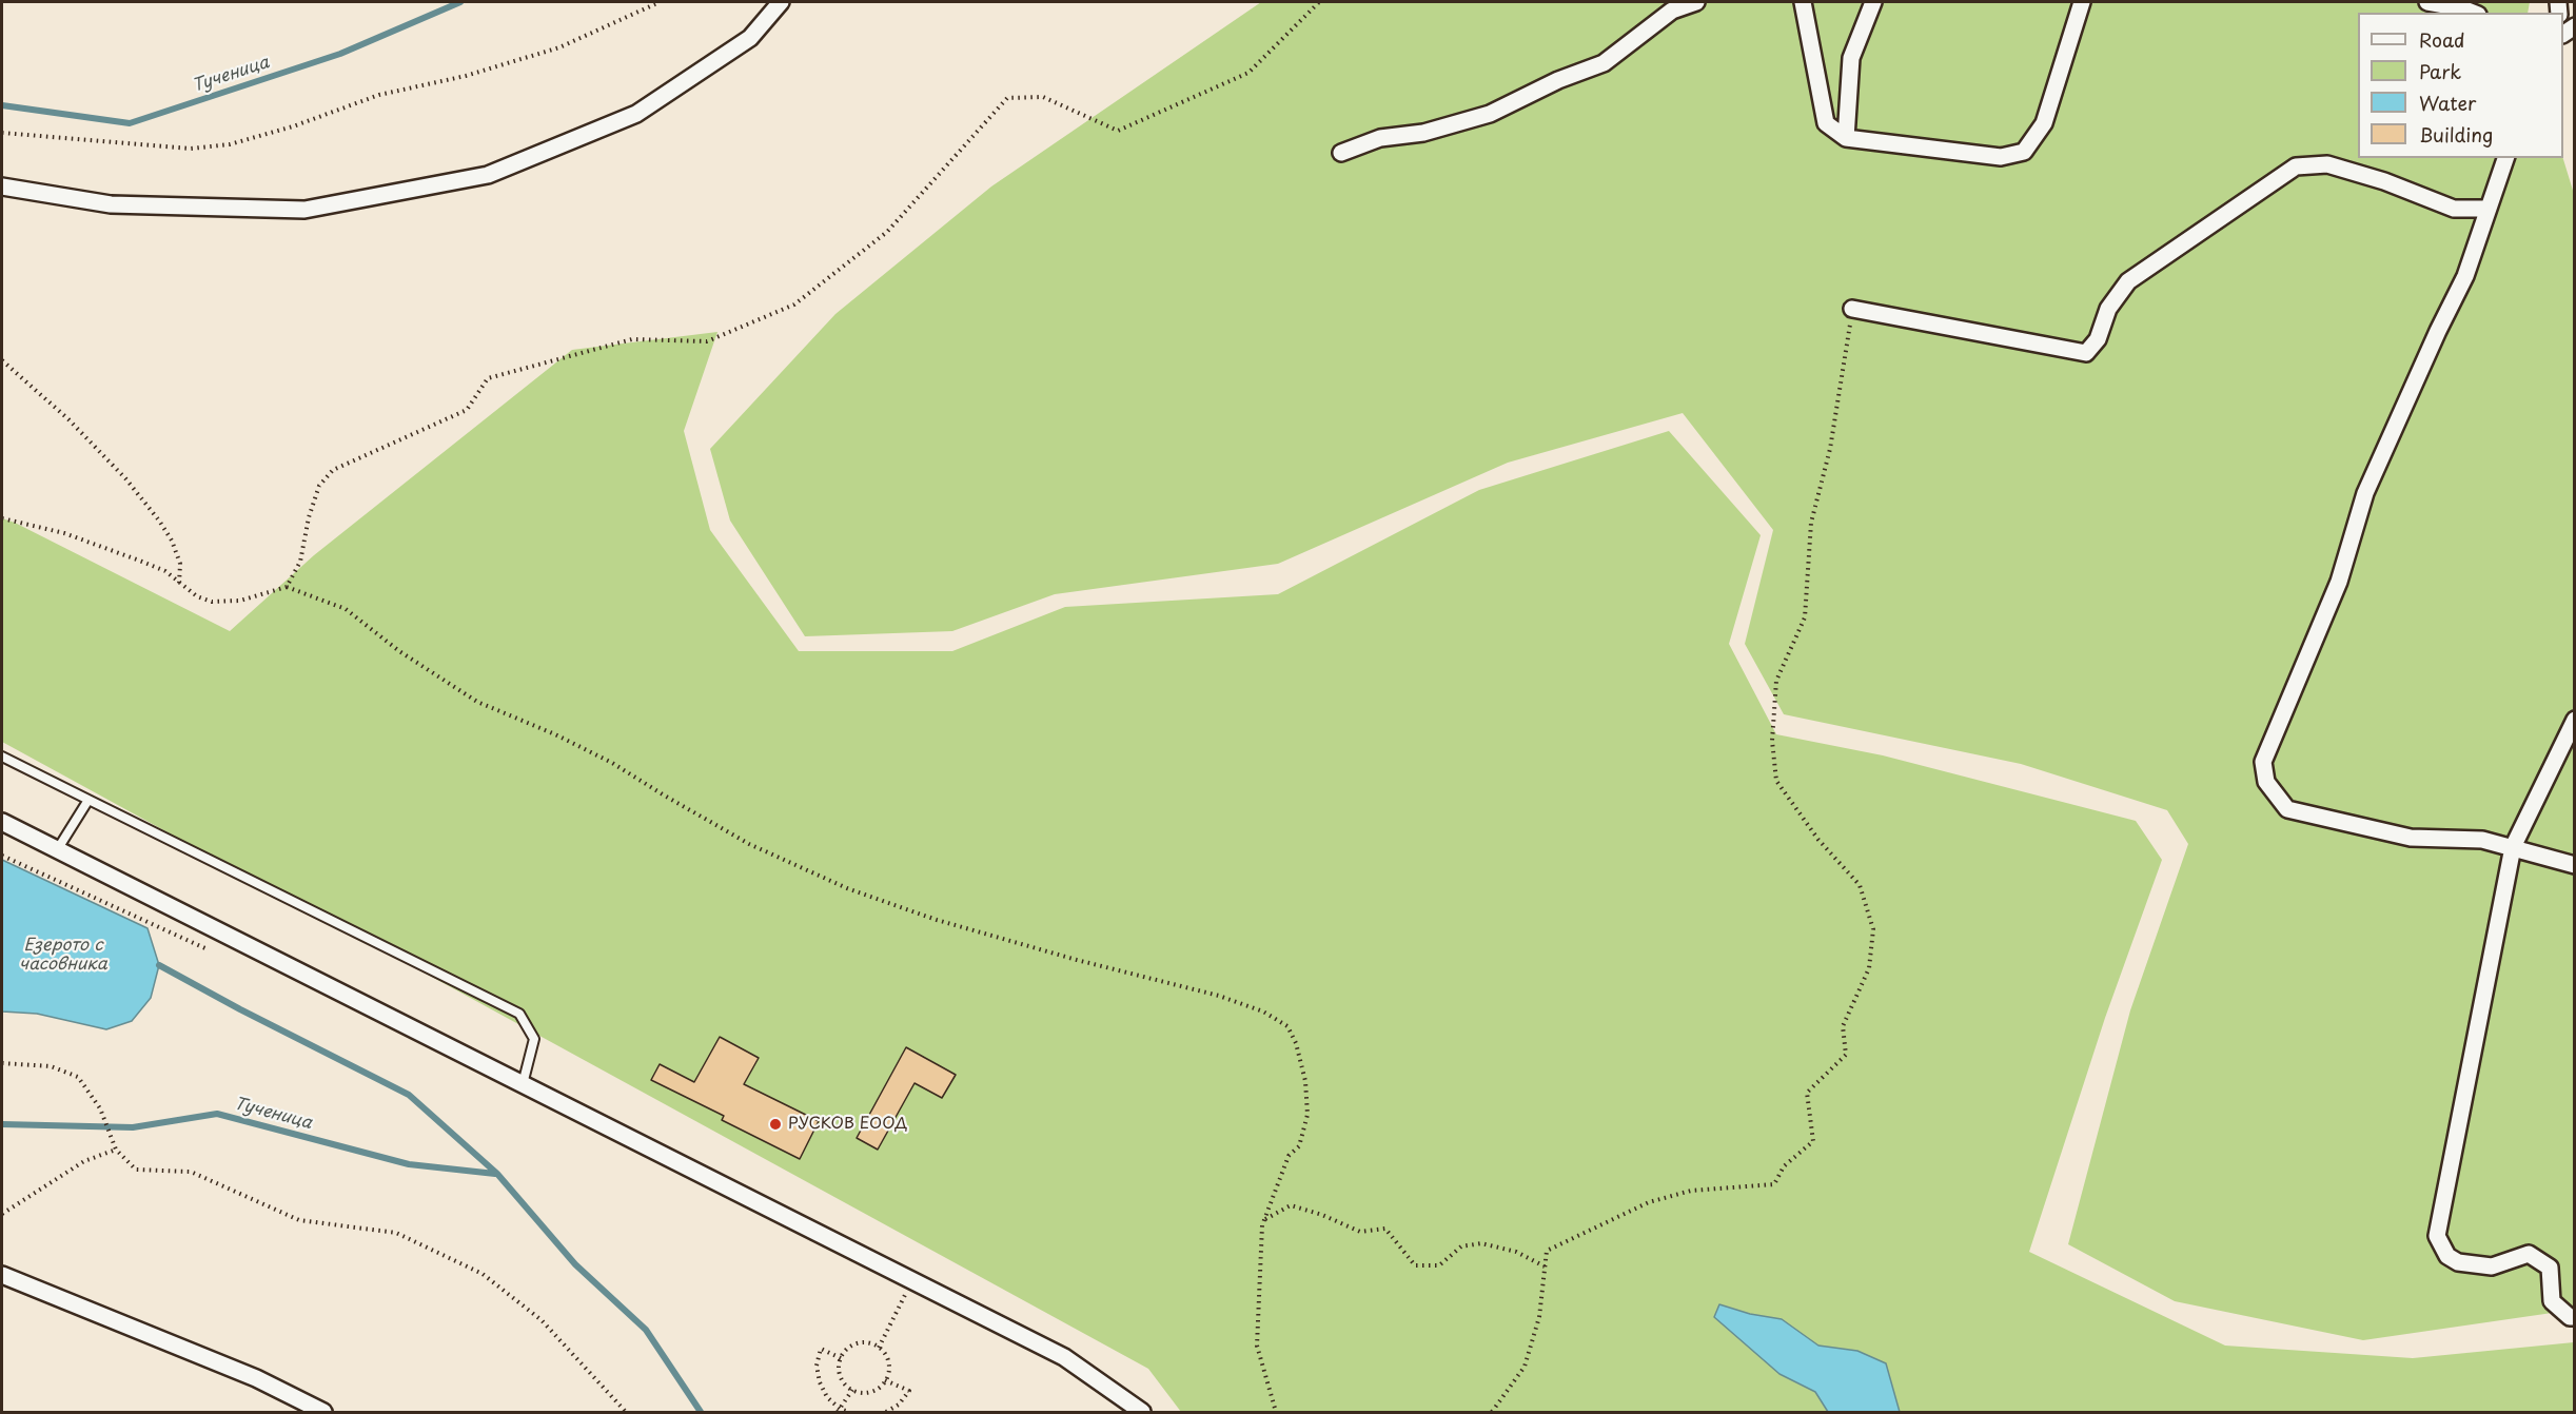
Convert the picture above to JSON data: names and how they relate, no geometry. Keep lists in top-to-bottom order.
{
  "water": ["Тученица", "Езерото с часовника"],
  "places": ["РУСКОВ ЕООД"],
  "legend": [
    "Road",
    "Park",
    "Water",
    "Building"
  ]
}
